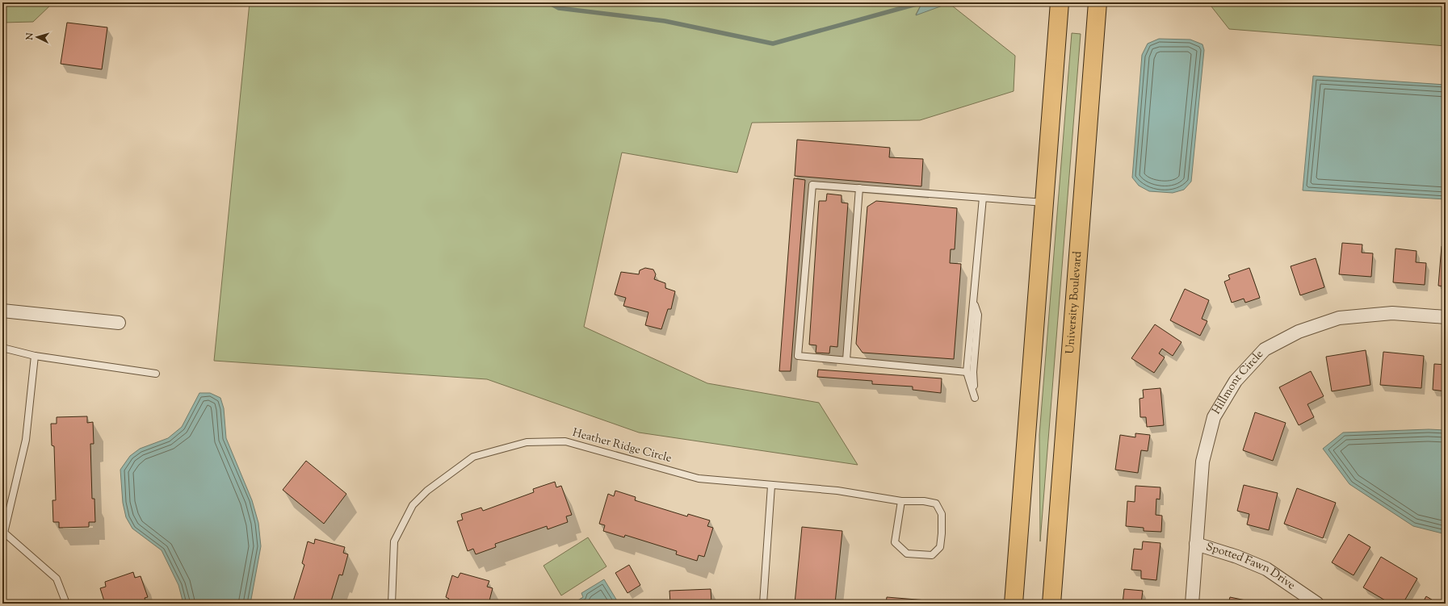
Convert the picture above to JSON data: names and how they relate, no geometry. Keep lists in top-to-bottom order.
{
  "streets": {
    "main road": ["University Boulevard"],
    "street": ["Hillmont Circle", "Spotted Fawn Drive"],
    "lane": ["Heather Ridge Circle"]
  },
  "crossings": [
    ["Hillmont Circle", "Spotted Fawn Drive"]
  ],
  "north": "left"
}
